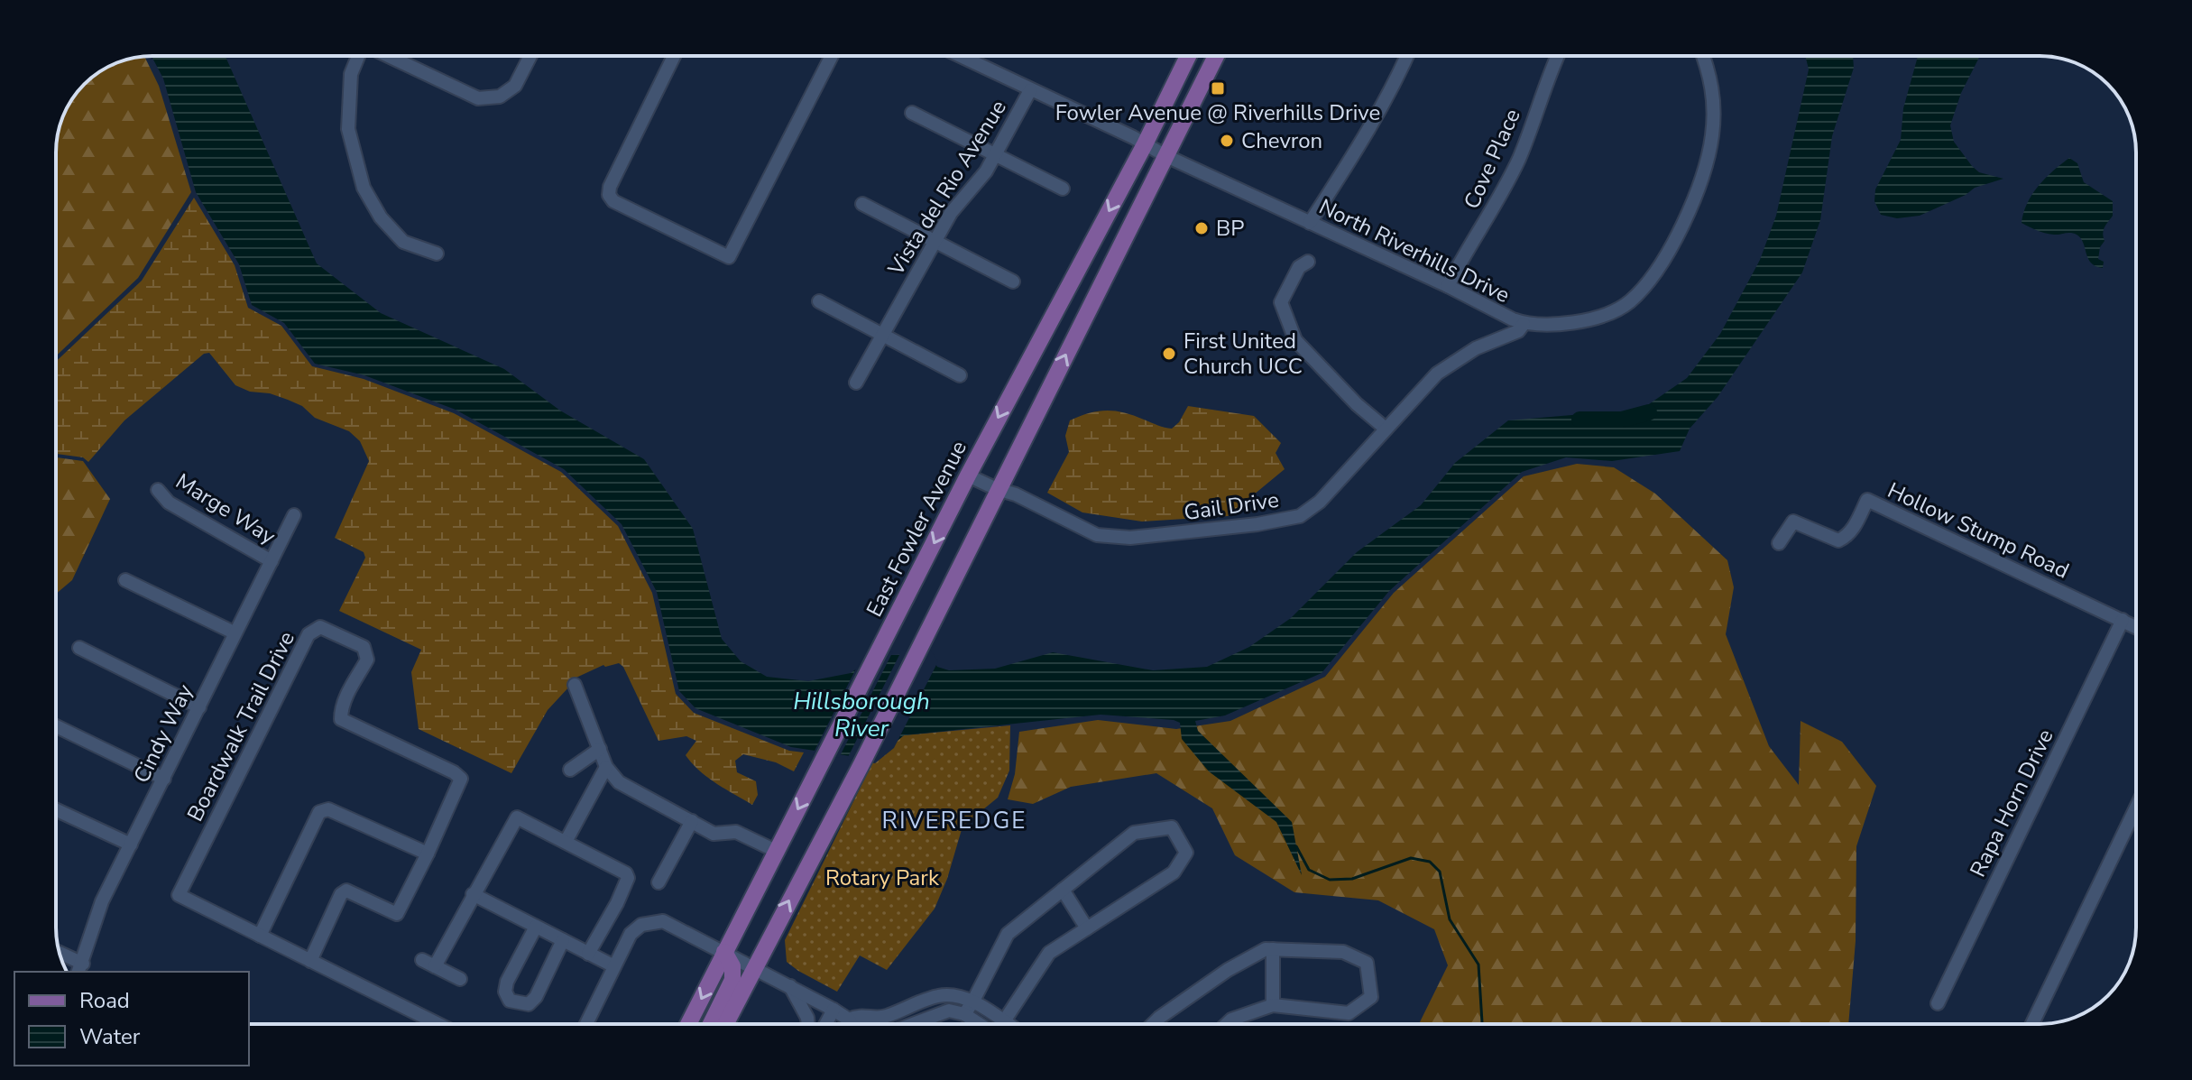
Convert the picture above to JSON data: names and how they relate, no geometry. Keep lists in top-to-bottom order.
{
  "streets": {
    "main road": ["East Fowler Avenue"],
    "street": [
      "Cove Place",
      "Vista del Rio Avenue",
      "North Riverhills Drive",
      "Gail Drive",
      "Marge Way",
      "Hollow Stump Road",
      "Boardwalk Trail Drive",
      "Cindy Way",
      "Rapa Horn Drive"
    ]
  },
  "crossings": [
    ["Cove Place", "North Riverhills Drive"],
    ["Vista del Rio Avenue", "North Riverhills Drive"],
    ["North Riverhills Drive", "Gail Drive"],
    ["North Riverhills Drive", "East Fowler Avenue"],
    ["Gail Drive", "East Fowler Avenue"],
    ["Marge Way", "Cindy Way"],
    ["Hollow Stump Road", "Rapa Horn Drive"]
  ],
  "districts": ["RIVEREDGE"],
  "water": ["Hillsborough River"],
  "parks": ["Rotary Park"],
  "places": {
    "transit": ["Fowler Avenue @ Riverhills Drive"],
    "other": ["Chevron", "BP", "First United Church UCC"]
  },
  "legend": ["Road", "Water"]
}
